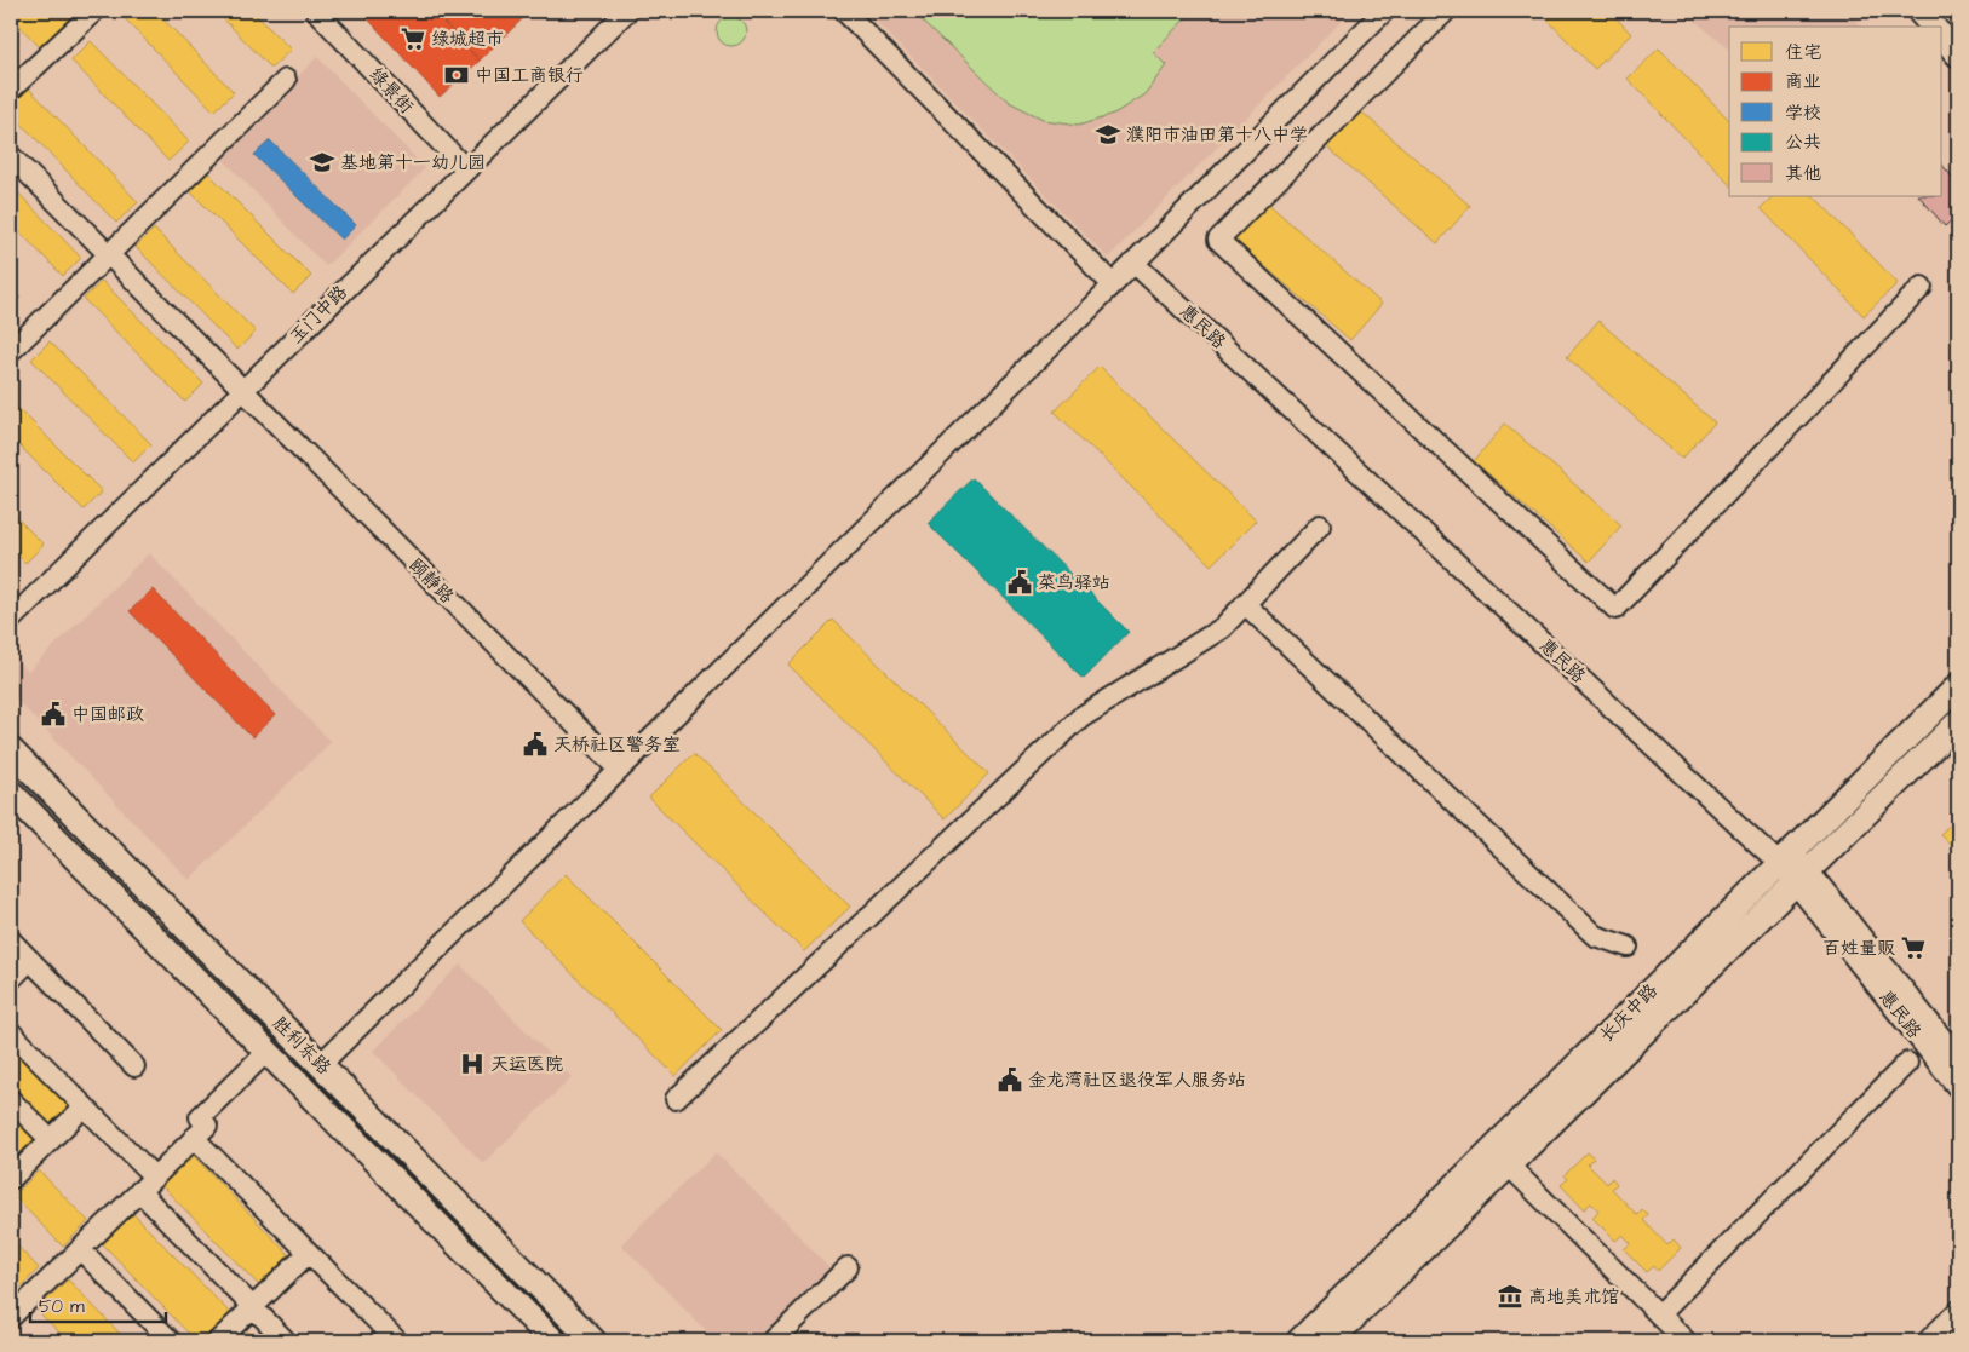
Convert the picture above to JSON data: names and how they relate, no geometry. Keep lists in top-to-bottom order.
{
  "streets": {
    "main road": ["长庆中路", "胜利东路"],
    "street": [
      "绿景街",
      "玉门中路",
      "惠民路",
      "颐静路"
    ]
  },
  "crossings": [
    ["绿景街", "玉门中路"],
    ["玉门中路", "颐静路"],
    ["惠民路", "长庆中路"]
  ],
  "places": {
    "supermarket": ["绿城超市", "百姓量贩"],
    "bank": ["中国工商银行"],
    "school or university": ["濮阳市油田第十八中学", "基地第十一幼儿园"],
    "public building": [
      "菜鸟驿站",
      "中国邮政",
      "天桥社区警务室",
      "金龙湾社区退役军人服务站"
    ],
    "hospital": ["天运医院"],
    "museum": ["高地美术馆"]
  },
  "legend": [
    "住宅",
    "商业",
    "学校",
    "公共",
    "其他"
  ],
  "scale_bar": "50 m"
}
